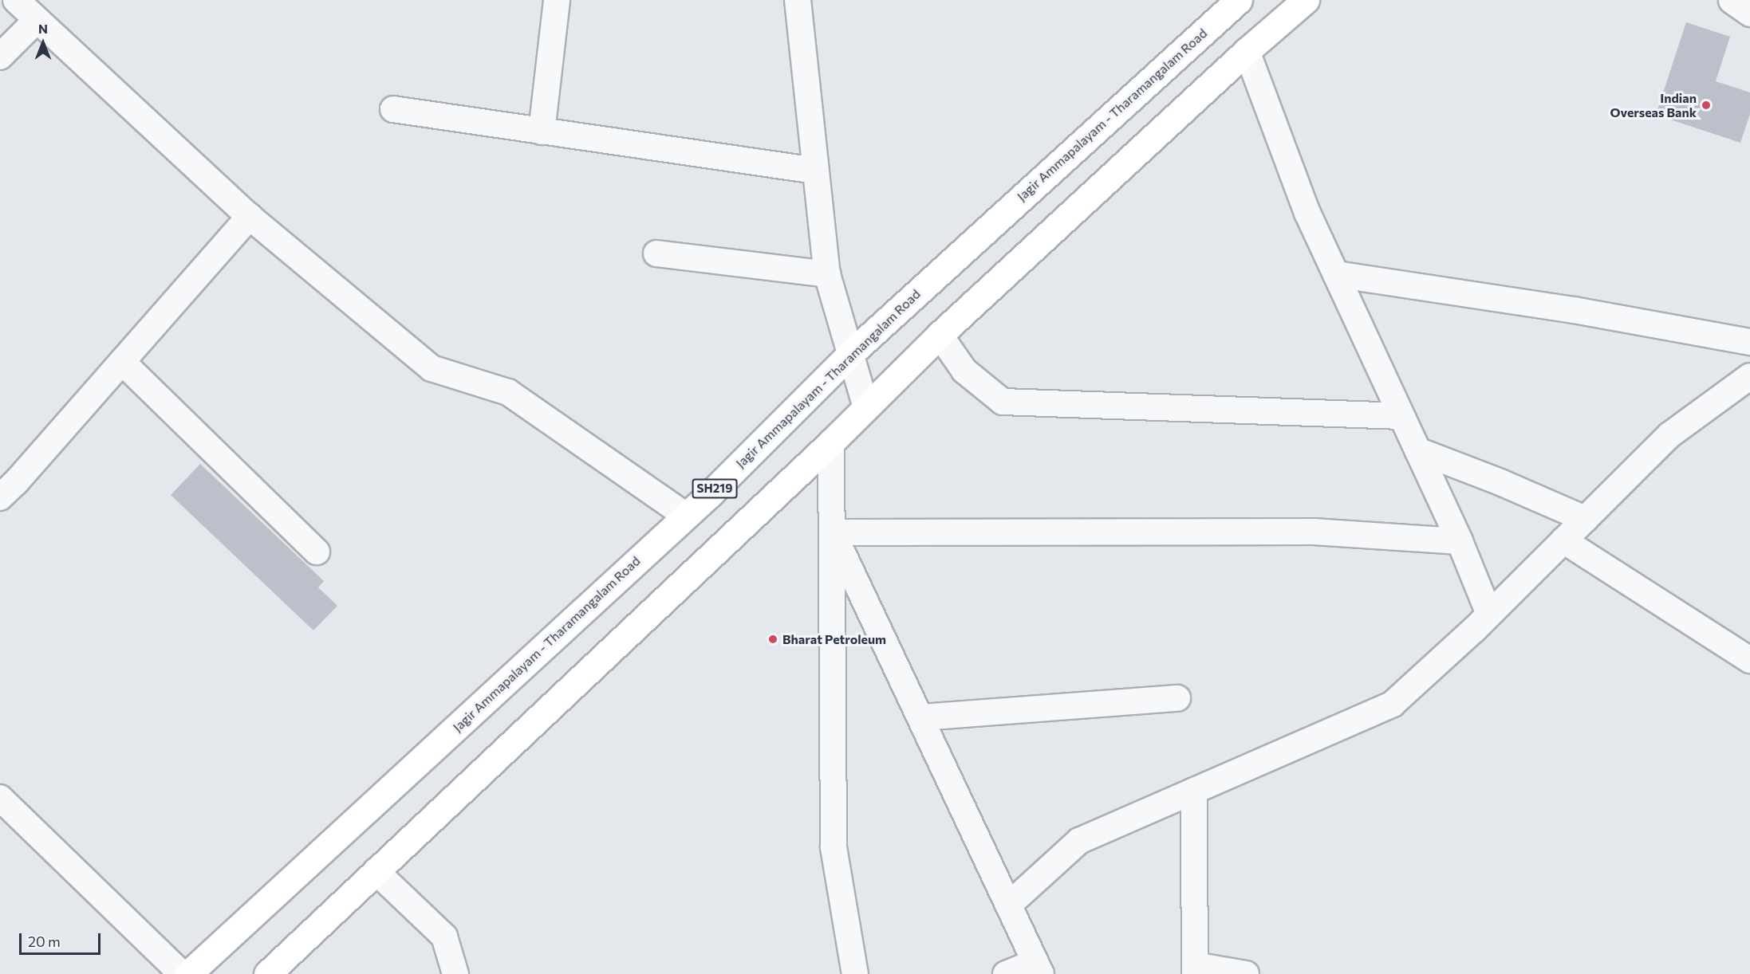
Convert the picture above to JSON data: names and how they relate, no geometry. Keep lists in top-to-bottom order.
{
  "streets": {
    "main road": ["Jagir Ammapalayam - Tharamangalam Road", "SH219"]
  },
  "places": ["Indian Overseas Bank", "Bharat Petroleum"],
  "scale_bar": "20 m",
  "north": "top"
}
